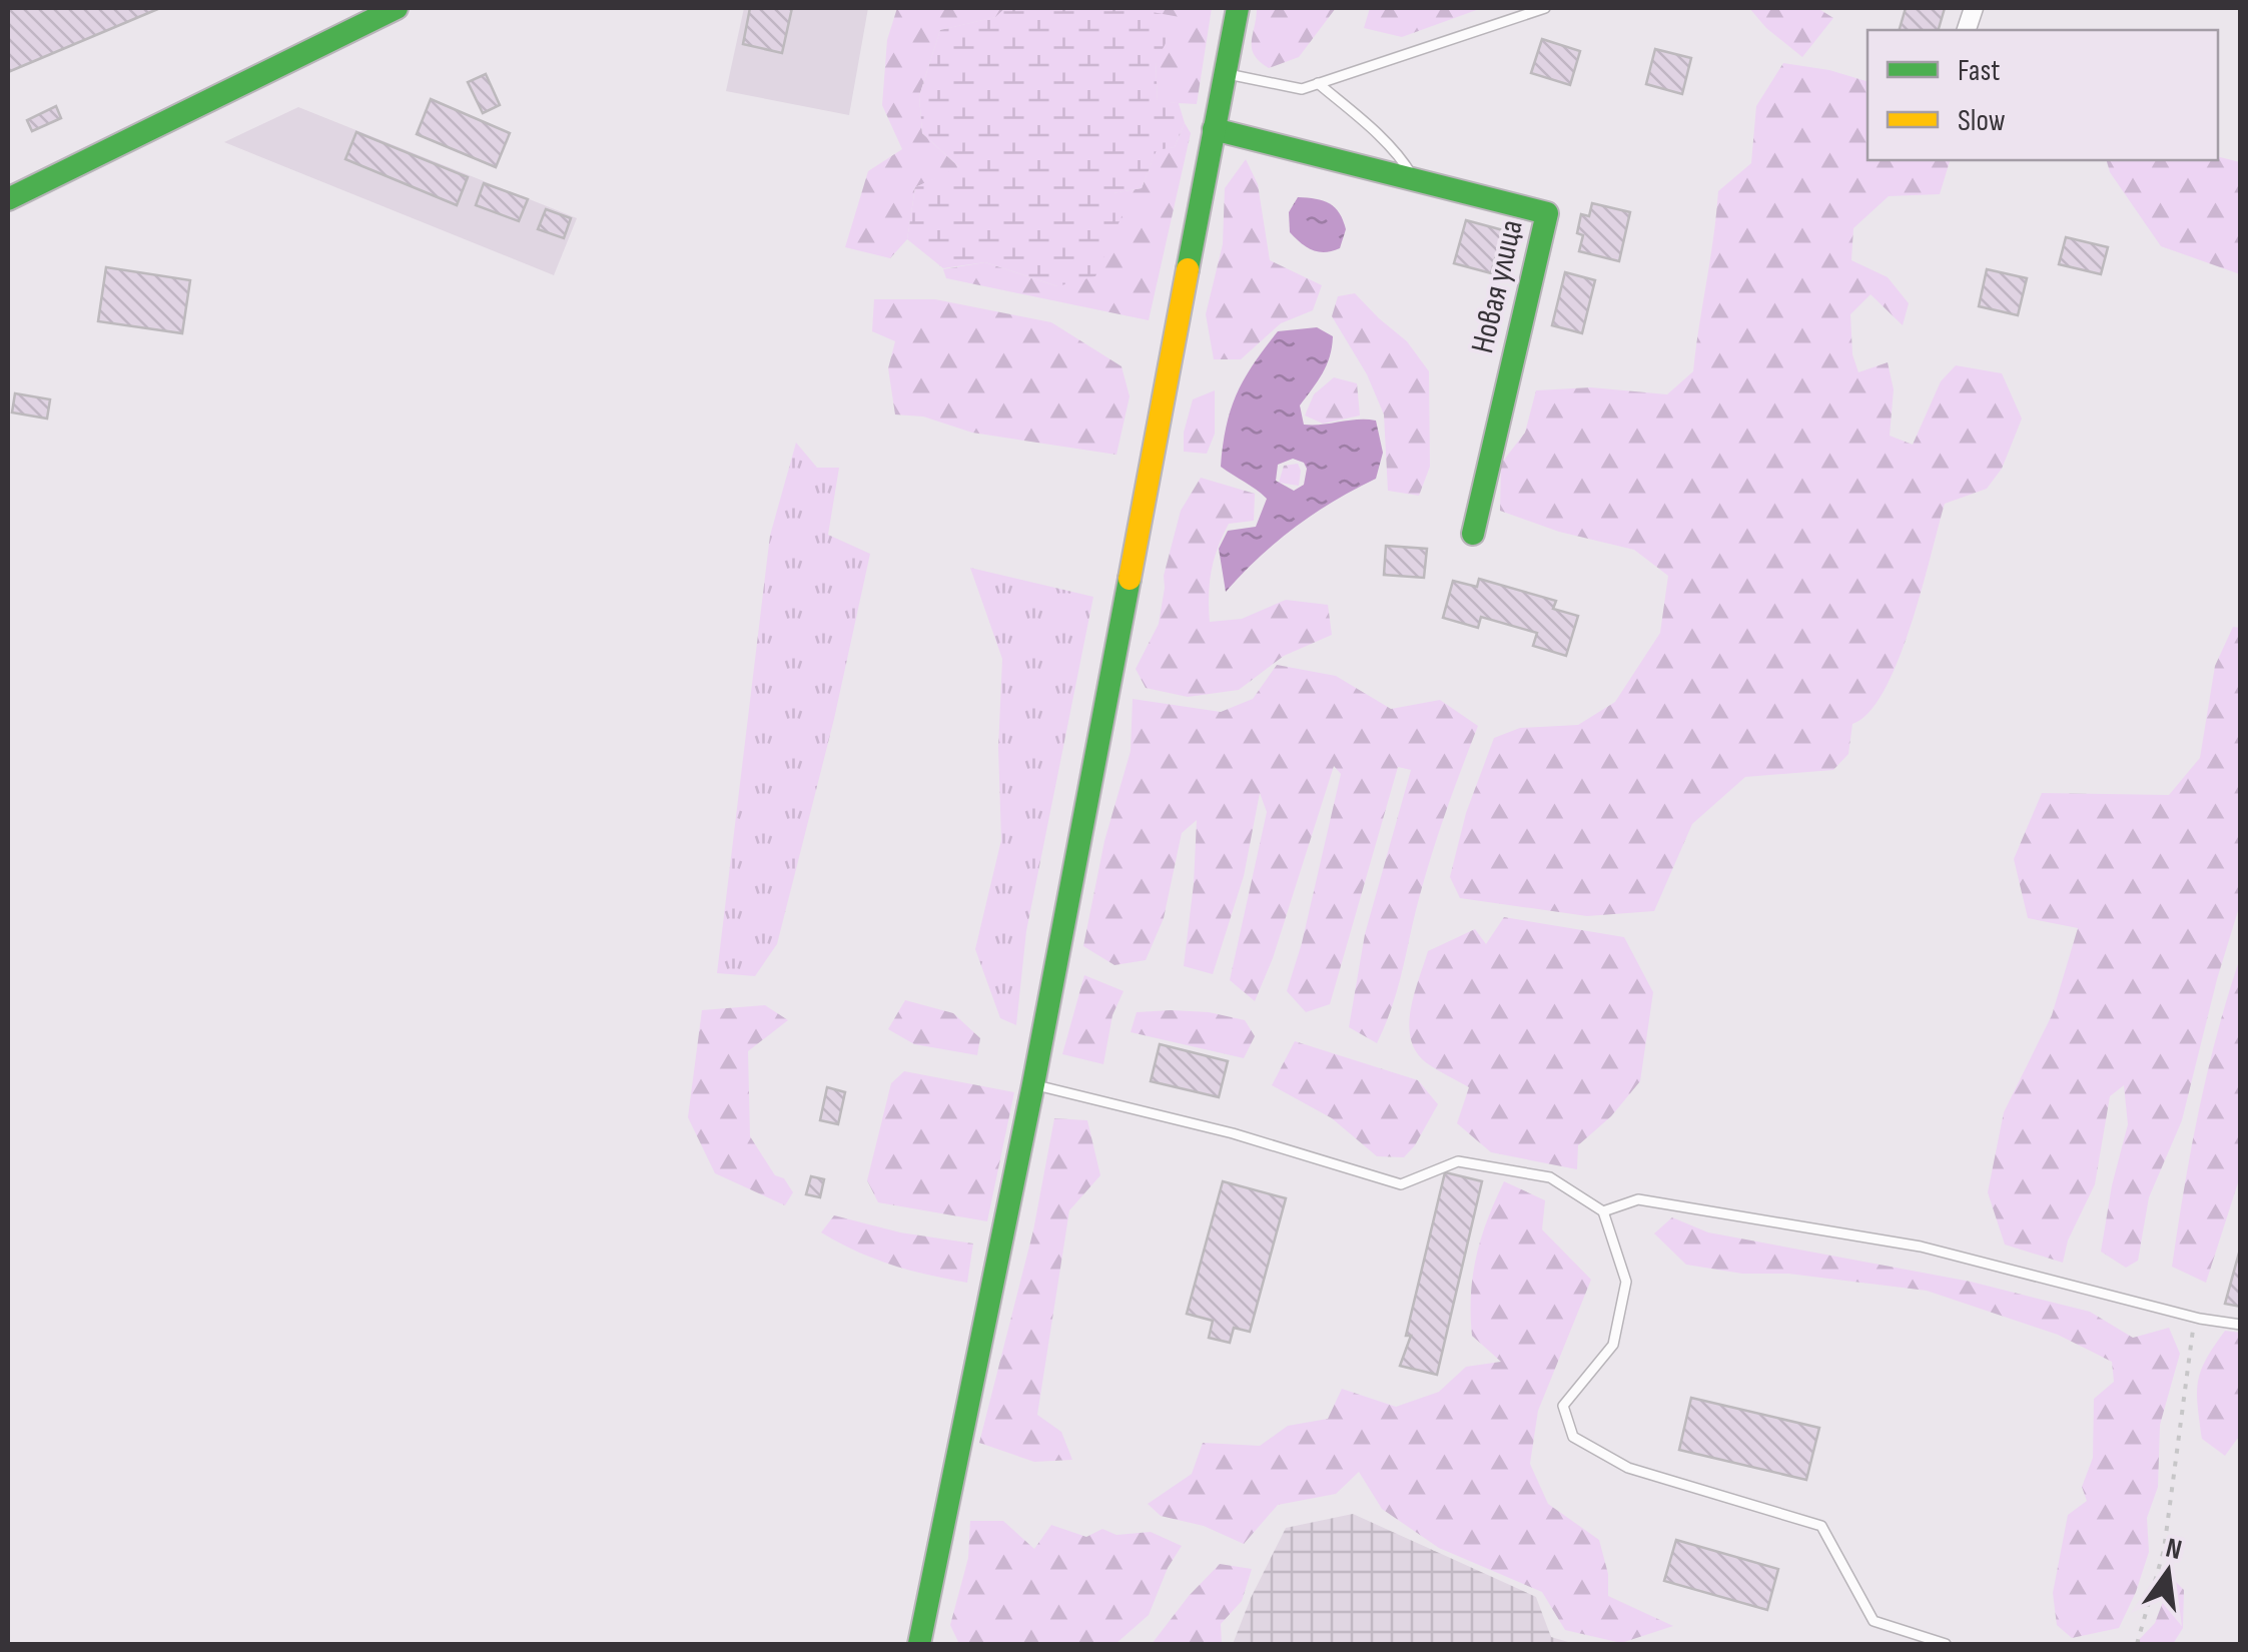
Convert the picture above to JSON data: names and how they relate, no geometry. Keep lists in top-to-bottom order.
{
  "streets": {
    "street": ["Новая улица"]
  },
  "legend": ["Fast", "Slow"],
  "north": "top"
}
